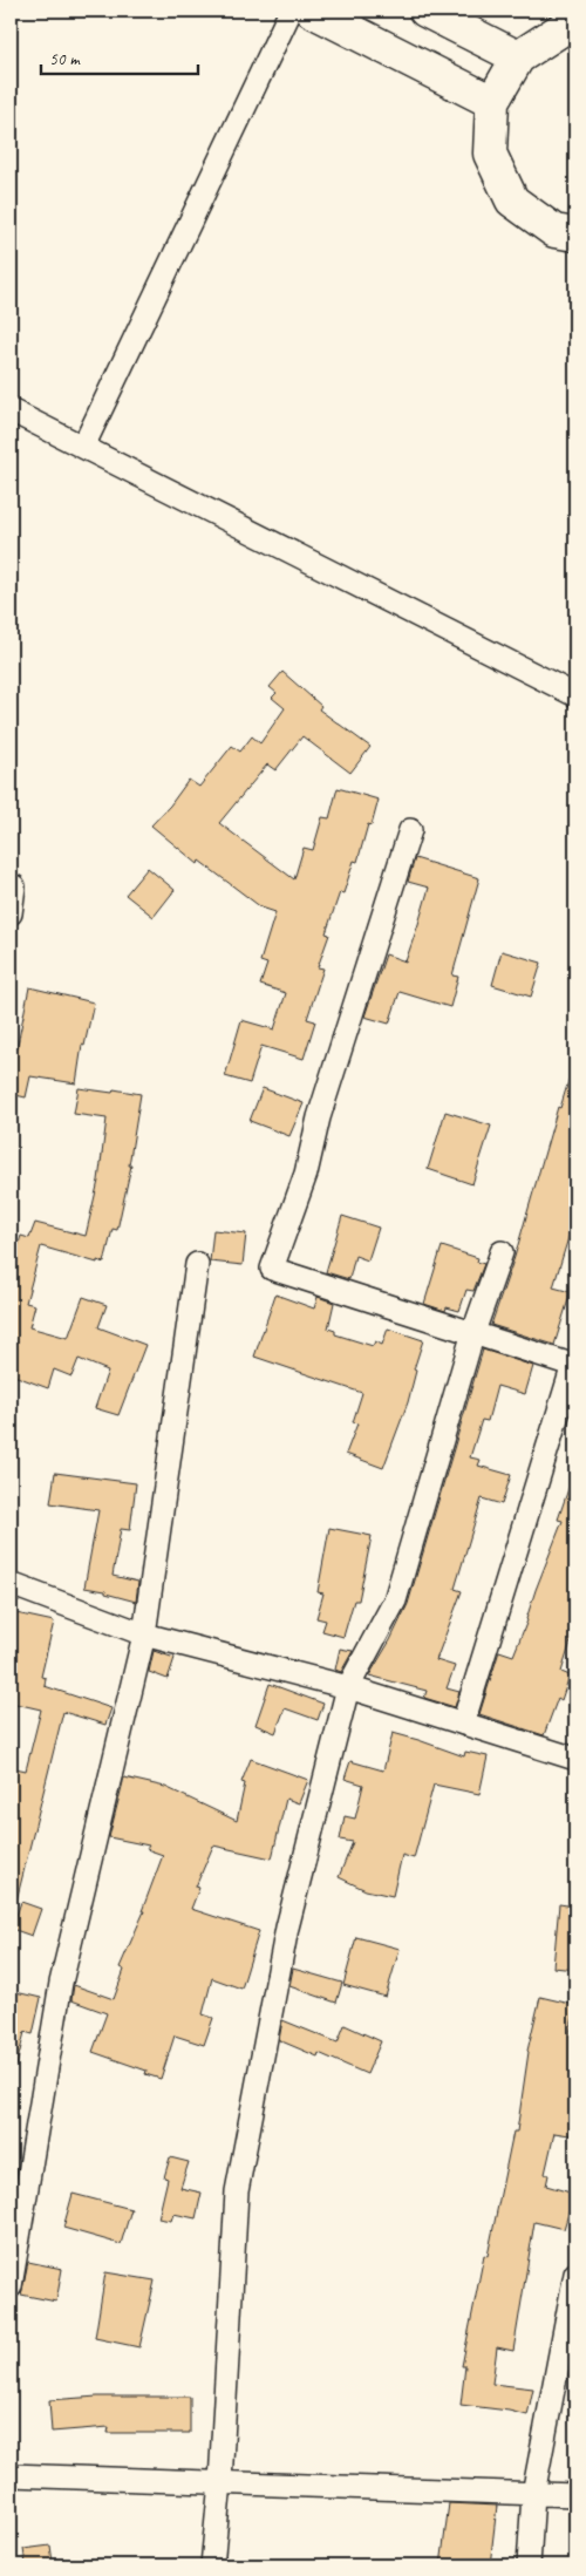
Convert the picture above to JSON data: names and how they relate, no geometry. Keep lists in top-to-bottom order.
{
  "scale_bar": "50 m"
}
